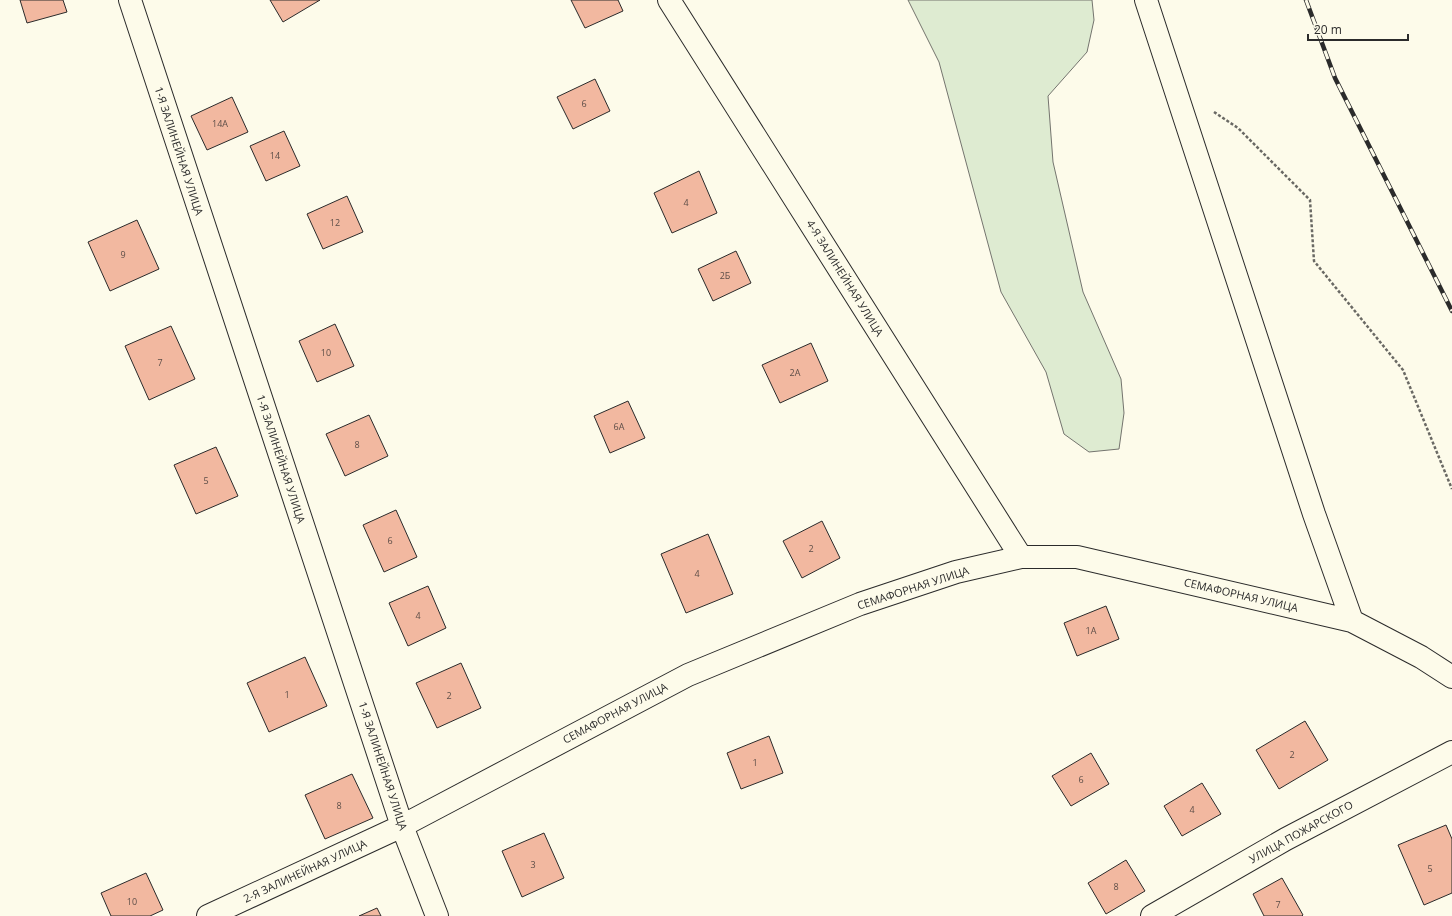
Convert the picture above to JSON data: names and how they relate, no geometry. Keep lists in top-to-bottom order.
{
  "streets": {
    "street": [
      "1-Я ЗАЛИНЕЙНАЯ УЛИЦА",
      "4-Я ЗАЛИНЕЙНАЯ УЛИЦА",
      "СЕМАФОРНАЯ УЛИЦА",
      "УЛИЦА ПОЖАРСКОГО",
      "2-Я ЗАЛИНЕЙНАЯ УЛИЦА"
    ]
  },
  "crossings": [
    ["1-Я ЗАЛИНЕЙНАЯ УЛИЦА", "СЕМАФОРНАЯ УЛИЦА"],
    ["1-Я ЗАЛИНЕЙНАЯ УЛИЦА", "2-Я ЗАЛИНЕЙНАЯ УЛИЦА"],
    ["4-Я ЗАЛИНЕЙНАЯ УЛИЦА", "СЕМАФОРНАЯ УЛИЦА"],
    ["СЕМАФОРНАЯ УЛИЦА", "2-Я ЗАЛИНЕЙНАЯ УЛИЦА"]
  ],
  "house_numbers": [
    "6",
    "14А",
    "14",
    "4",
    "12",
    "9",
    "2Б",
    "10",
    "7",
    "2А",
    "6А",
    "8",
    "5",
    "6",
    "2",
    "4",
    "4",
    "1А",
    "1",
    "2",
    "2",
    "1",
    "6",
    "8",
    "4",
    "3",
    "5",
    "8",
    "10",
    "7"
  ],
  "scale_bar": "20 m"
}
